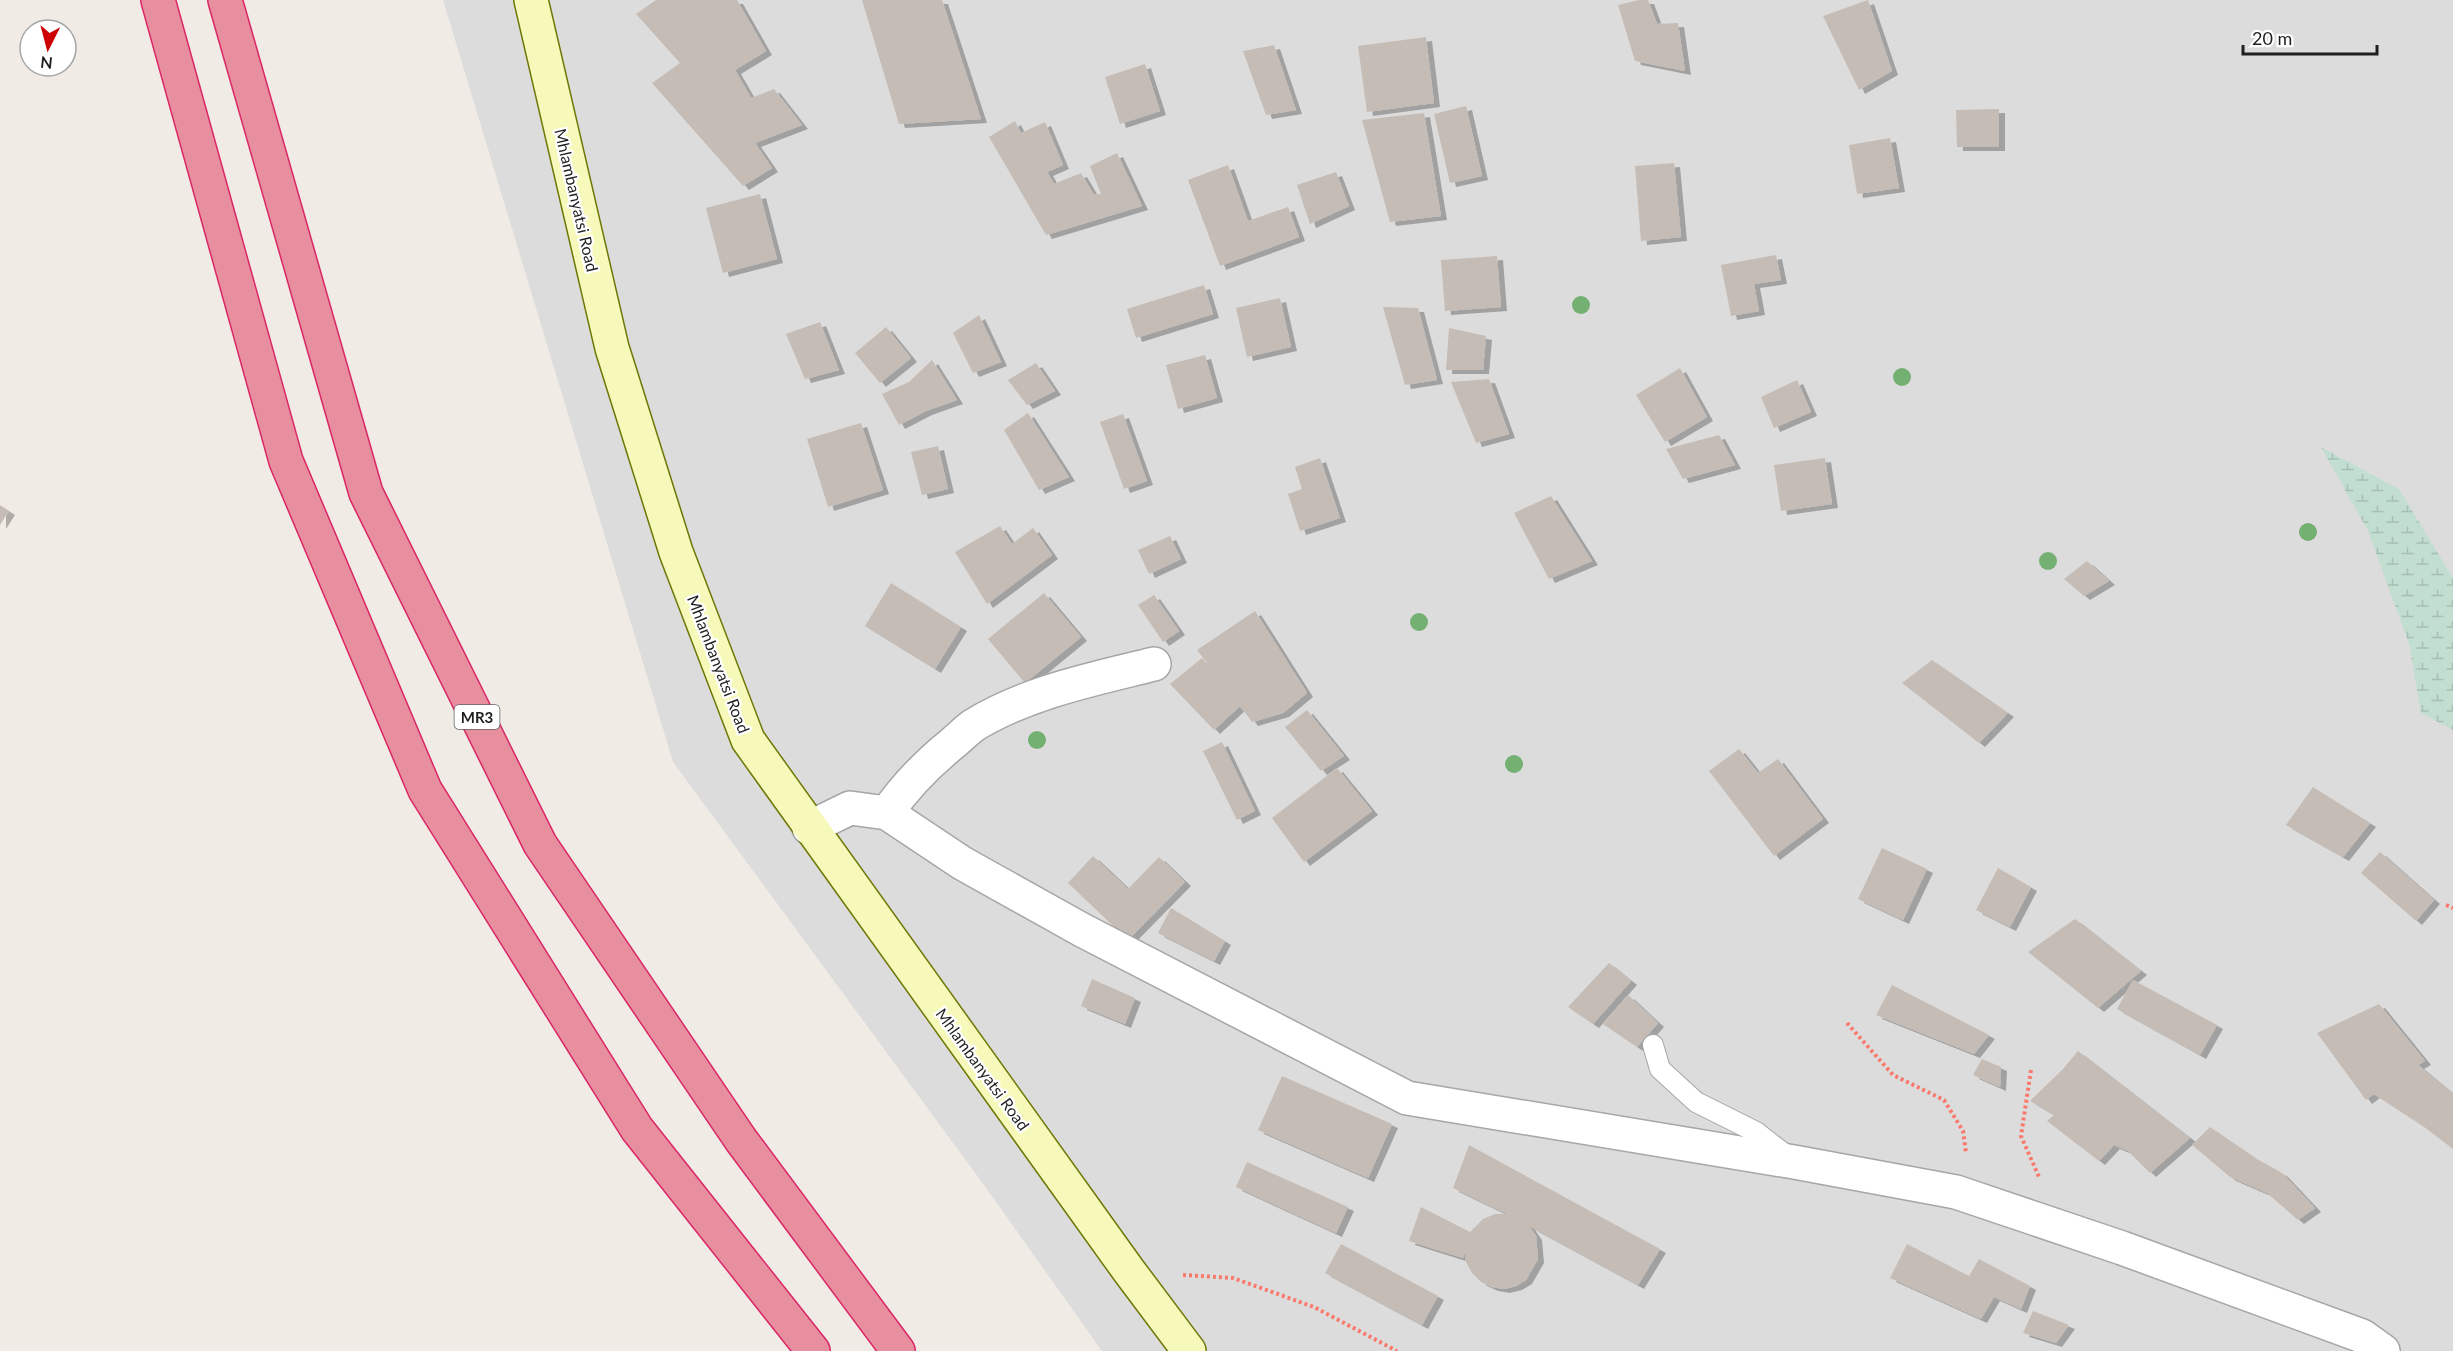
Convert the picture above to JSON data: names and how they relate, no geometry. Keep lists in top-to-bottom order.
{
  "streets": {
    "highway": ["MR3"],
    "main road": ["Mhlambanyatsi Road"]
  },
  "scale_bar": "20 m",
  "north": "bottom"
}
